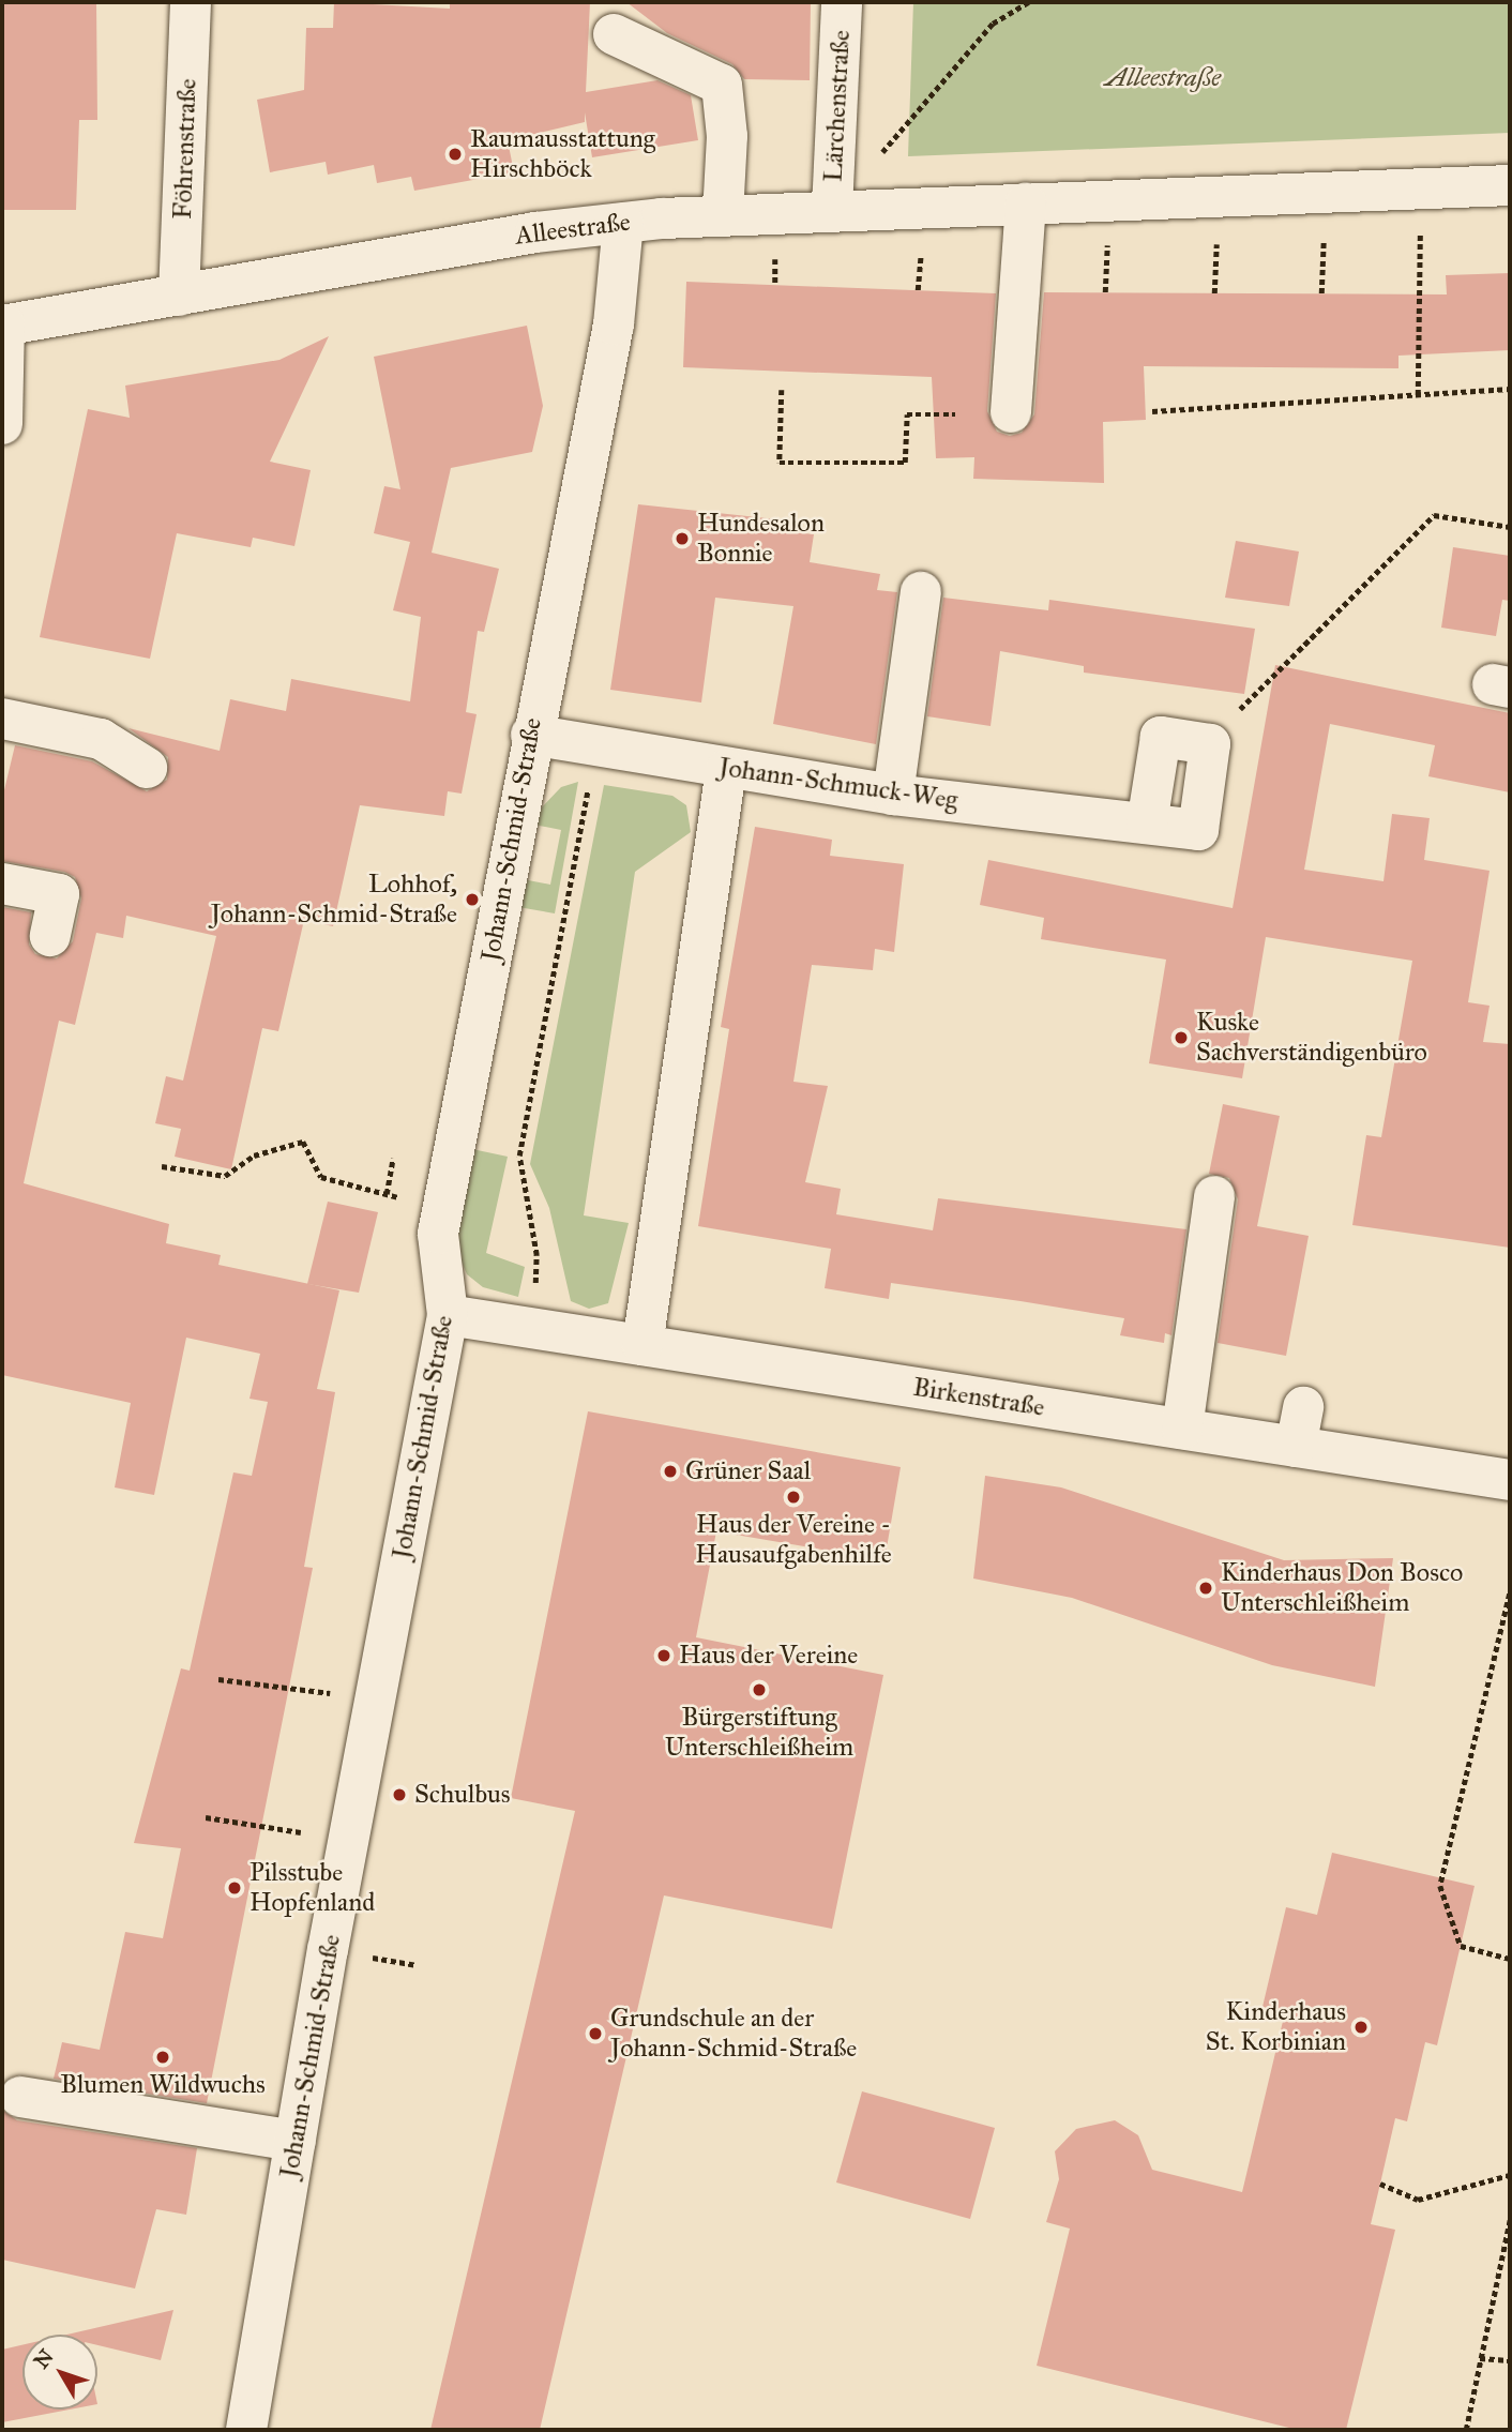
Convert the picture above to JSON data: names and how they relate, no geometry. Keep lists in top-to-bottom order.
{
  "streets": {
    "street": [
      "Lärchenstraße",
      "Föhrenstraße",
      "Alleestraße",
      "Johann-Schmuck-Weg",
      "Johann-Schmid-Straße",
      "Birkenstraße"
    ]
  },
  "crossings": [
    ["Lärchenstraße", "Alleestraße"],
    ["Föhrenstraße", "Alleestraße"],
    ["Alleestraße", "Johann-Schmid-Straße"],
    ["Johann-Schmuck-Weg", "Johann-Schmid-Straße"],
    ["Johann-Schmid-Straße", "Birkenstraße"]
  ],
  "parks": ["Alleestraße"],
  "places": [
    "Raumausstattung Hirschböck",
    "Hundesalon Bonnie",
    "Lohhof, Johann-Schmid-Straße",
    "Kuske Sachverständigenbüro",
    "Grüner Saal",
    "Haus der Vereine - Hausaufgabenhilfe",
    "Kinderhaus Don Bosco Unterschleißheim",
    "Haus der Vereine",
    "Bürgerstiftung Unterschleißheim",
    "Schulbus",
    "Pilsstube Hopfenland",
    "Kinderhaus St. Korbinian",
    "Grundschule an der Johann-Schmid-Straße",
    "Blumen Wildwuchs"
  ],
  "north": "top left"
}
